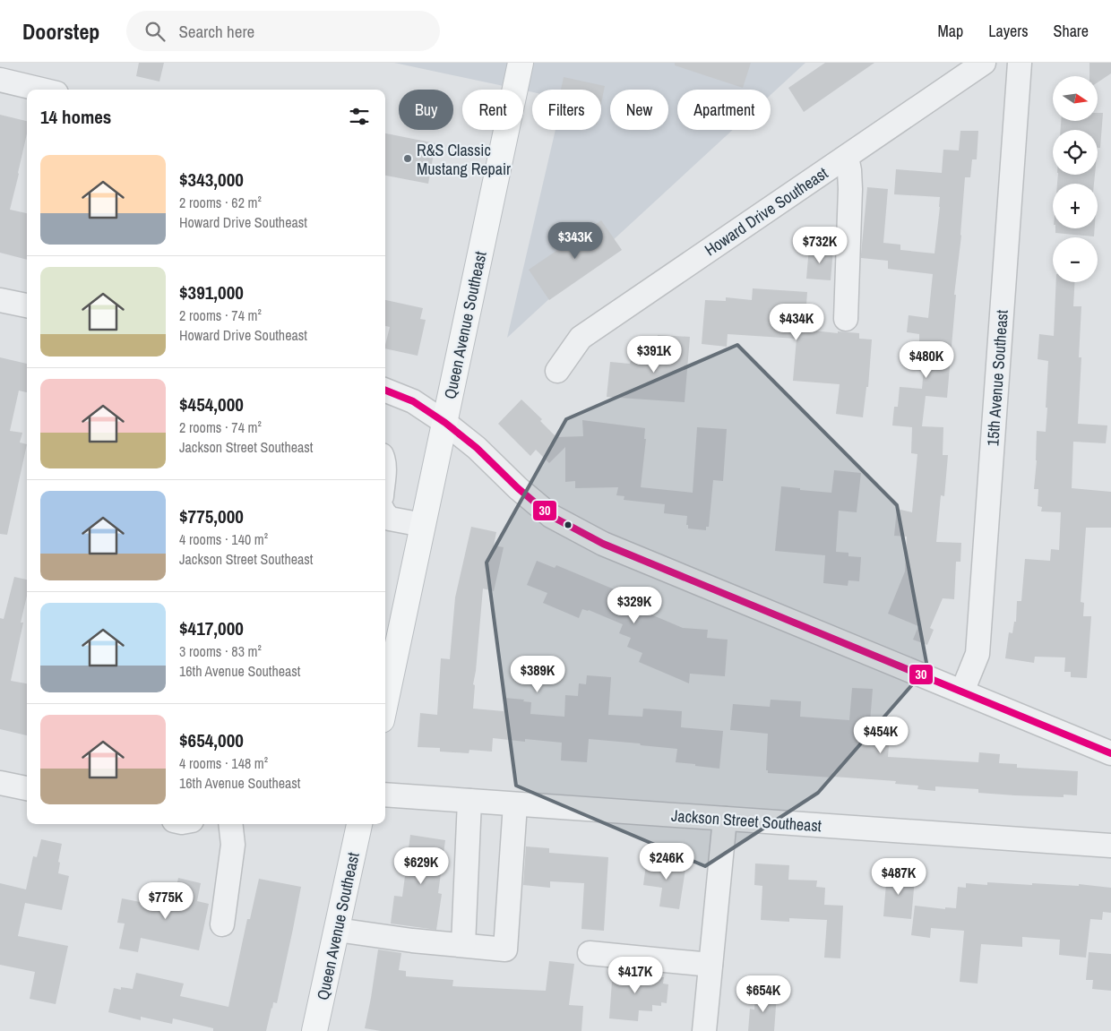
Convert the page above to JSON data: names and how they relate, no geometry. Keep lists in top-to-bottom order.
{
  "streets": {
    "main road": ["Queen Avenue Southeast"],
    "street": ["Howard Drive Southeast", "15th Avenue Southeast", "Jackson Street Southeast"]
  },
  "places": ["R&S Classic Mustang Repair"],
  "lines": ["transit line 30"],
  "north": "right",
  "page": {
    "header": "Doorstep",
    "search": "Search here",
    "nav": ["Map", "Layers", "Share"],
    "map_buttons": ["+", "−"],
    "chip": [
      "Buy",
      "Rent",
      "Filters",
      "New",
      "Apartment"
    ],
    "heading": "14 homes",
    "list": [
      {
        "name": "$343,000",
        "note": "2 rooms · 62 m² · Howard Drive Southeast"
      },
      {
        "name": "$391,000",
        "note": "2 rooms · 74 m² · Howard Drive Southeast"
      },
      {
        "name": "$454,000",
        "note": "2 rooms · 74 m² · Jackson Street Southeast"
      },
      {
        "name": "$775,000",
        "note": "4 rooms · 140 m² · Jackson Street Southeast"
      },
      {
        "name": "$417,000",
        "note": "3 rooms · 83 m² · 16th Avenue Southeast"
      },
      {
        "name": "$654,000",
        "note": "4 rooms · 148 m² · 16th Avenue Southeast"
      }
    ],
    "price": [
      "$343K",
      "$732K",
      "$434K",
      "$391K",
      "$480K",
      "$329K",
      "$389K",
      "$454K",
      "$246K",
      "$629K",
      "$487K",
      "$775K",
      "$417K",
      "$654K"
    ]
  }
}
